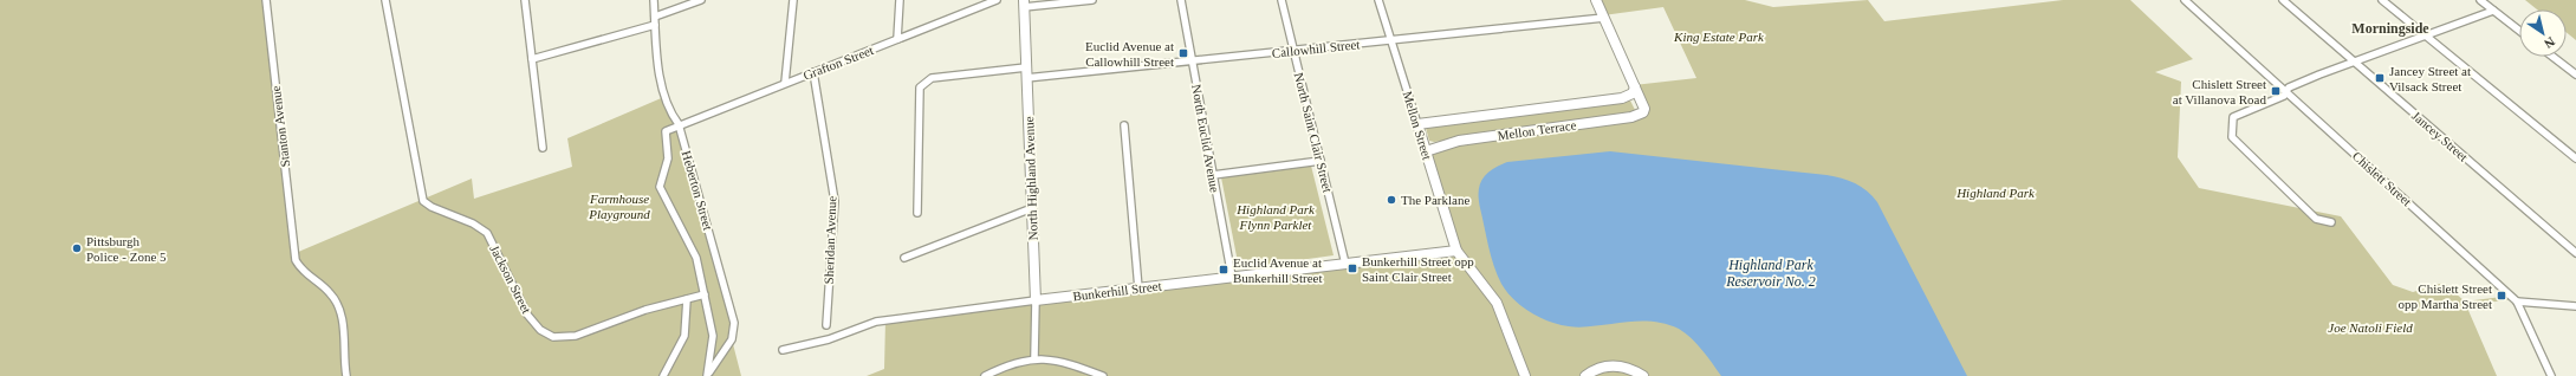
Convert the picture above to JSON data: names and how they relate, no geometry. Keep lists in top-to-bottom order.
{
  "streets": {
    "main road": [
      "Mellon Street",
      "Mellon Terrace",
      "North Highland Avenue",
      "Bunkerhill Street"
    ],
    "street": [
      "Callowhill Street",
      "Grafton Street",
      "Stanton Avenue",
      "North Saint Clair Street",
      "Jancey Street",
      "North Euclid Avenue",
      "Chislett Street",
      "Heberton Street",
      "Sheridan Avenue",
      "Jackson Street"
    ]
  },
  "crossings": [
    ["Callowhill Street", "Mellon Street"],
    ["Callowhill Street", "North Saint Clair Street"],
    ["Callowhill Street", "North Euclid Avenue"],
    ["Callowhill Street", "North Highland Avenue"],
    ["Grafton Street", "Heberton Street"],
    ["Grafton Street", "Sheridan Avenue"],
    ["Mellon Street", "Mellon Terrace"],
    ["Mellon Street", "Bunkerhill Street"],
    ["North Saint Clair Street", "Bunkerhill Street"],
    ["North Euclid Avenue", "Bunkerhill Street"],
    ["North Highland Avenue", "Bunkerhill Street"]
  ],
  "districts": ["Morningside"],
  "water": ["Highland Park Reservoir No. 2"],
  "parks": [
    "King Estate Park",
    "Highland Park",
    "Farmhouse Playground",
    "Highland Park Flynn Parklet",
    "Joe Natoli Field"
  ],
  "places": {
    "transit": [
      "Euclid Avenue at Callowhill Street",
      "Jancey Street at Vilsack Street",
      "Chislett Street at Villanova Road",
      "Bunkerhill Street opp Saint Clair Street",
      "Euclid Avenue at Bunkerhill Street",
      "Chislett Street opp Martha Street"
    ],
    "other": ["The Parklane", "Pittsburgh Police - Zone 5"]
  },
  "north": "bottom right"
}
